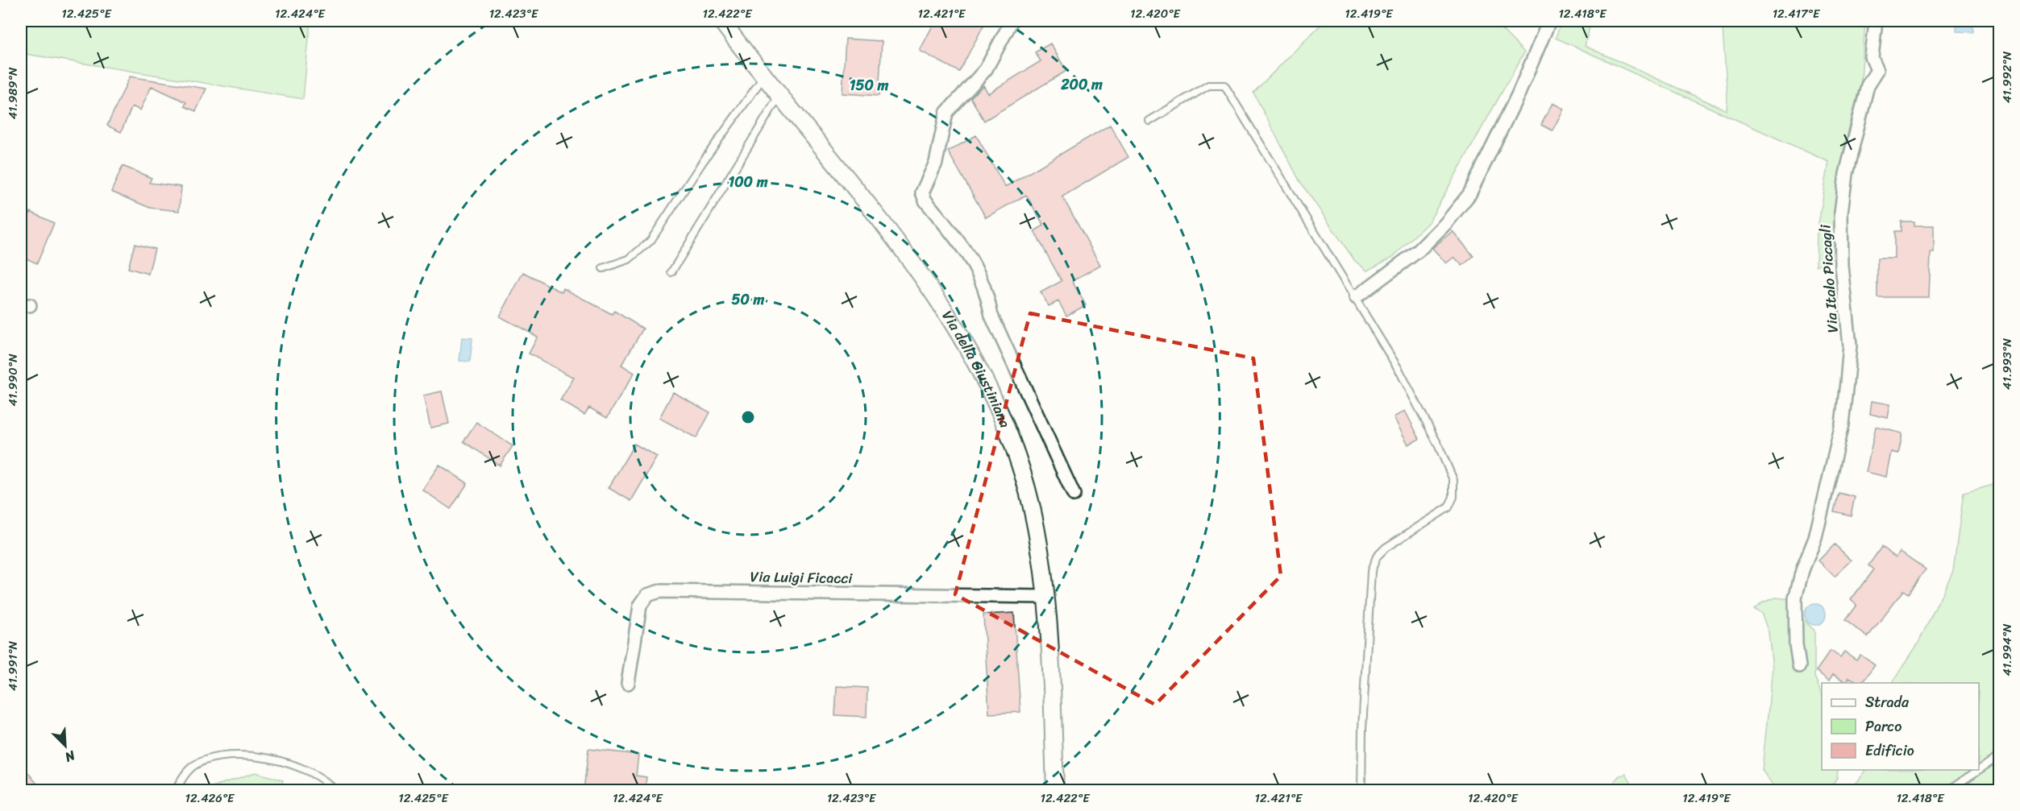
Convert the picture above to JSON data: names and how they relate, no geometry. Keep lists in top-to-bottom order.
{
  "streets": {
    "street": ["Via Italo Piccagli", "Via della Giustiniana", "Via Luigi Ficacci"]
  },
  "crossings": [
    ["Via della Giustiniana", "Via Luigi Ficacci"]
  ],
  "legend": ["Strada", "Parco", "Edificio"],
  "north": "bottom right",
  "coordinates": [
    "12.425°E",
    "12.424°E",
    "12.423°E",
    "12.422°E",
    "12.421°E",
    "12.420°E",
    "12.419°E",
    "12.418°E",
    "12.417°E",
    "41.992°N",
    "41.989°N",
    "41.993°N",
    "41.990°N",
    "41.994°N",
    "41.991°N",
    "12.426°E"
  ],
  "rings": [
    "200 m",
    "150 m",
    "100 m",
    "50 m"
  ]
}
